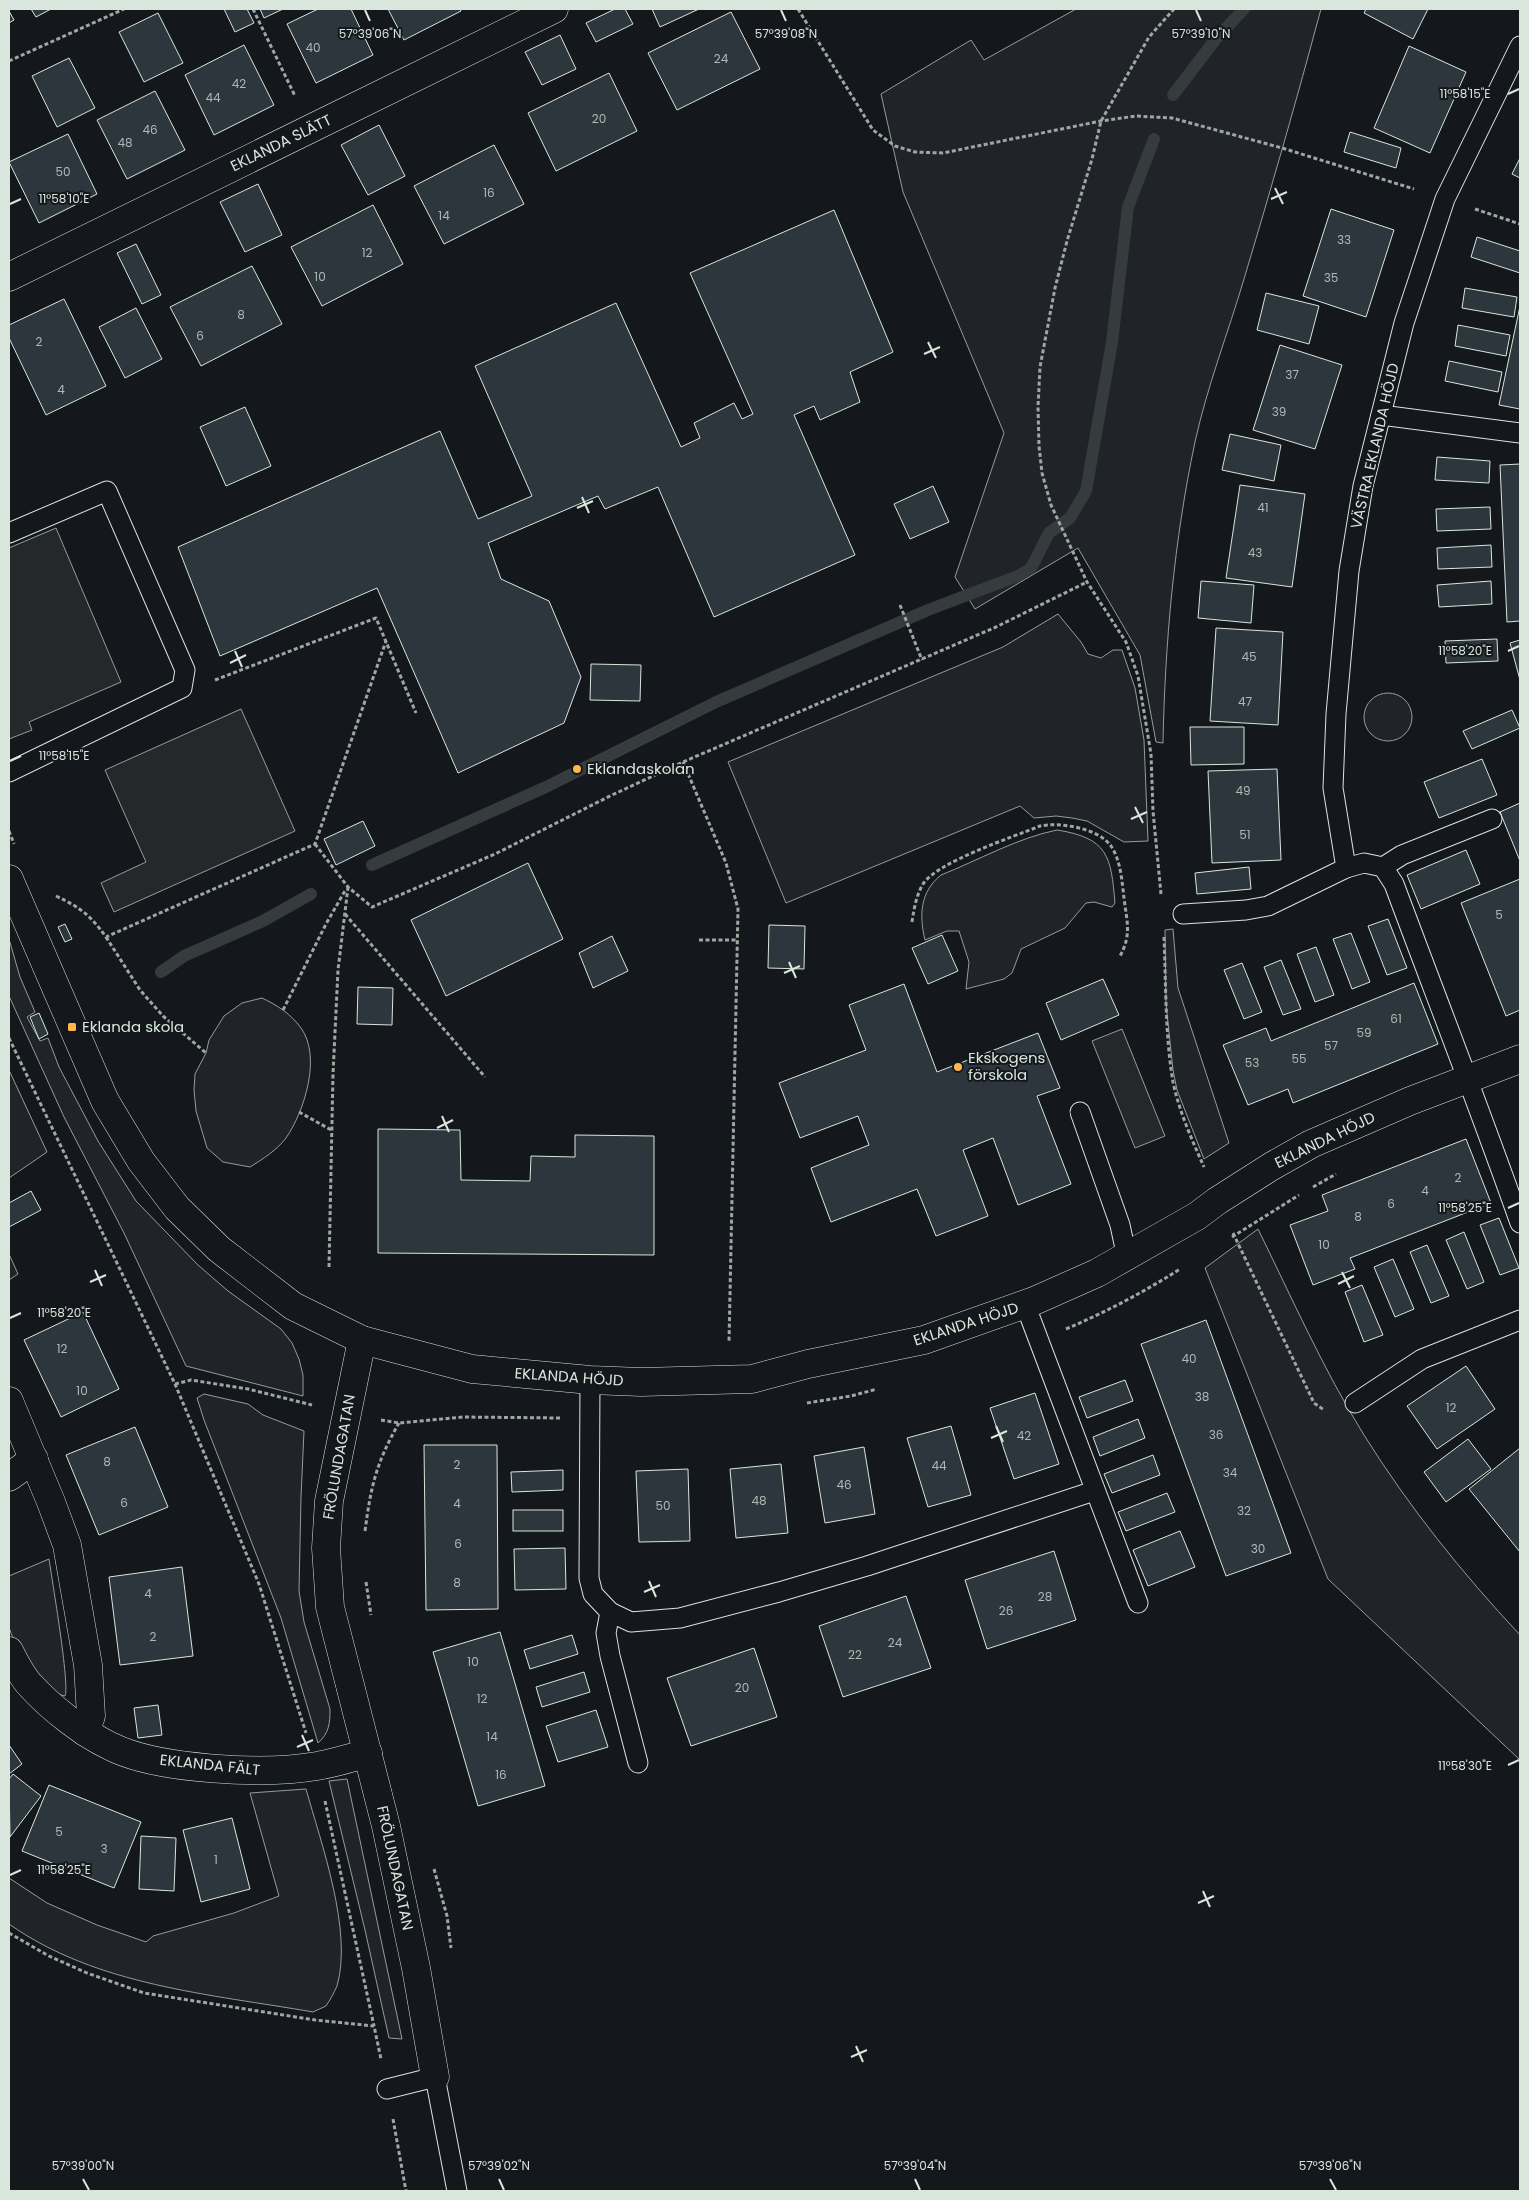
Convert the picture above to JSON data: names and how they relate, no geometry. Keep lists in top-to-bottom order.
{
  "streets": {
    "street": [
      "EKLANDA SLÄTT",
      "EKLANDA HÖJD",
      "FRÖLUNDAGATAN",
      "EKLANDA FÄLT"
    ],
    "lane": ["VÄSTRA EKLANDA HÖJD"]
  },
  "crossings": [
    ["EKLANDA HÖJD", "FRÖLUNDAGATAN"],
    ["FRÖLUNDAGATAN", "EKLANDA FÄLT"]
  ],
  "places": {
    "other": ["Eklandaskolan", "Ekskogens förskola"],
    "transit": ["Eklanda skola"]
  },
  "house_numbers": [
    "40",
    "24",
    "42",
    "44",
    "20",
    "46",
    "48",
    "50",
    "16",
    "14",
    "33",
    "12",
    "10",
    "35",
    "8",
    "6",
    "2",
    "37",
    "4",
    "39",
    "41",
    "43",
    "45",
    "47",
    "49",
    "51",
    "5",
    "61",
    "59",
    "57",
    "55",
    "53",
    "2",
    "4",
    "6",
    "8",
    "10",
    "12",
    "40",
    "10",
    "38",
    "12",
    "36",
    "42",
    "8",
    "2",
    "44",
    "34",
    "46",
    "48",
    "6",
    "4",
    "50",
    "32",
    "6",
    "30",
    "8",
    "4",
    "28",
    "26",
    "2",
    "24",
    "22",
    "10",
    "20",
    "12",
    "14",
    "16",
    "5",
    "3",
    "1"
  ],
  "coordinates": [
    "57°39'06\"N",
    "57°39'08\"N",
    "57°39'10\"N",
    "11°58'15\"E",
    "11°58'10\"E",
    "11°58'20\"E",
    "11°58'25\"E",
    "11°58'30\"E",
    "57°39'00\"N",
    "57°39'02\"N",
    "57°39'04\"N"
  ]
}
